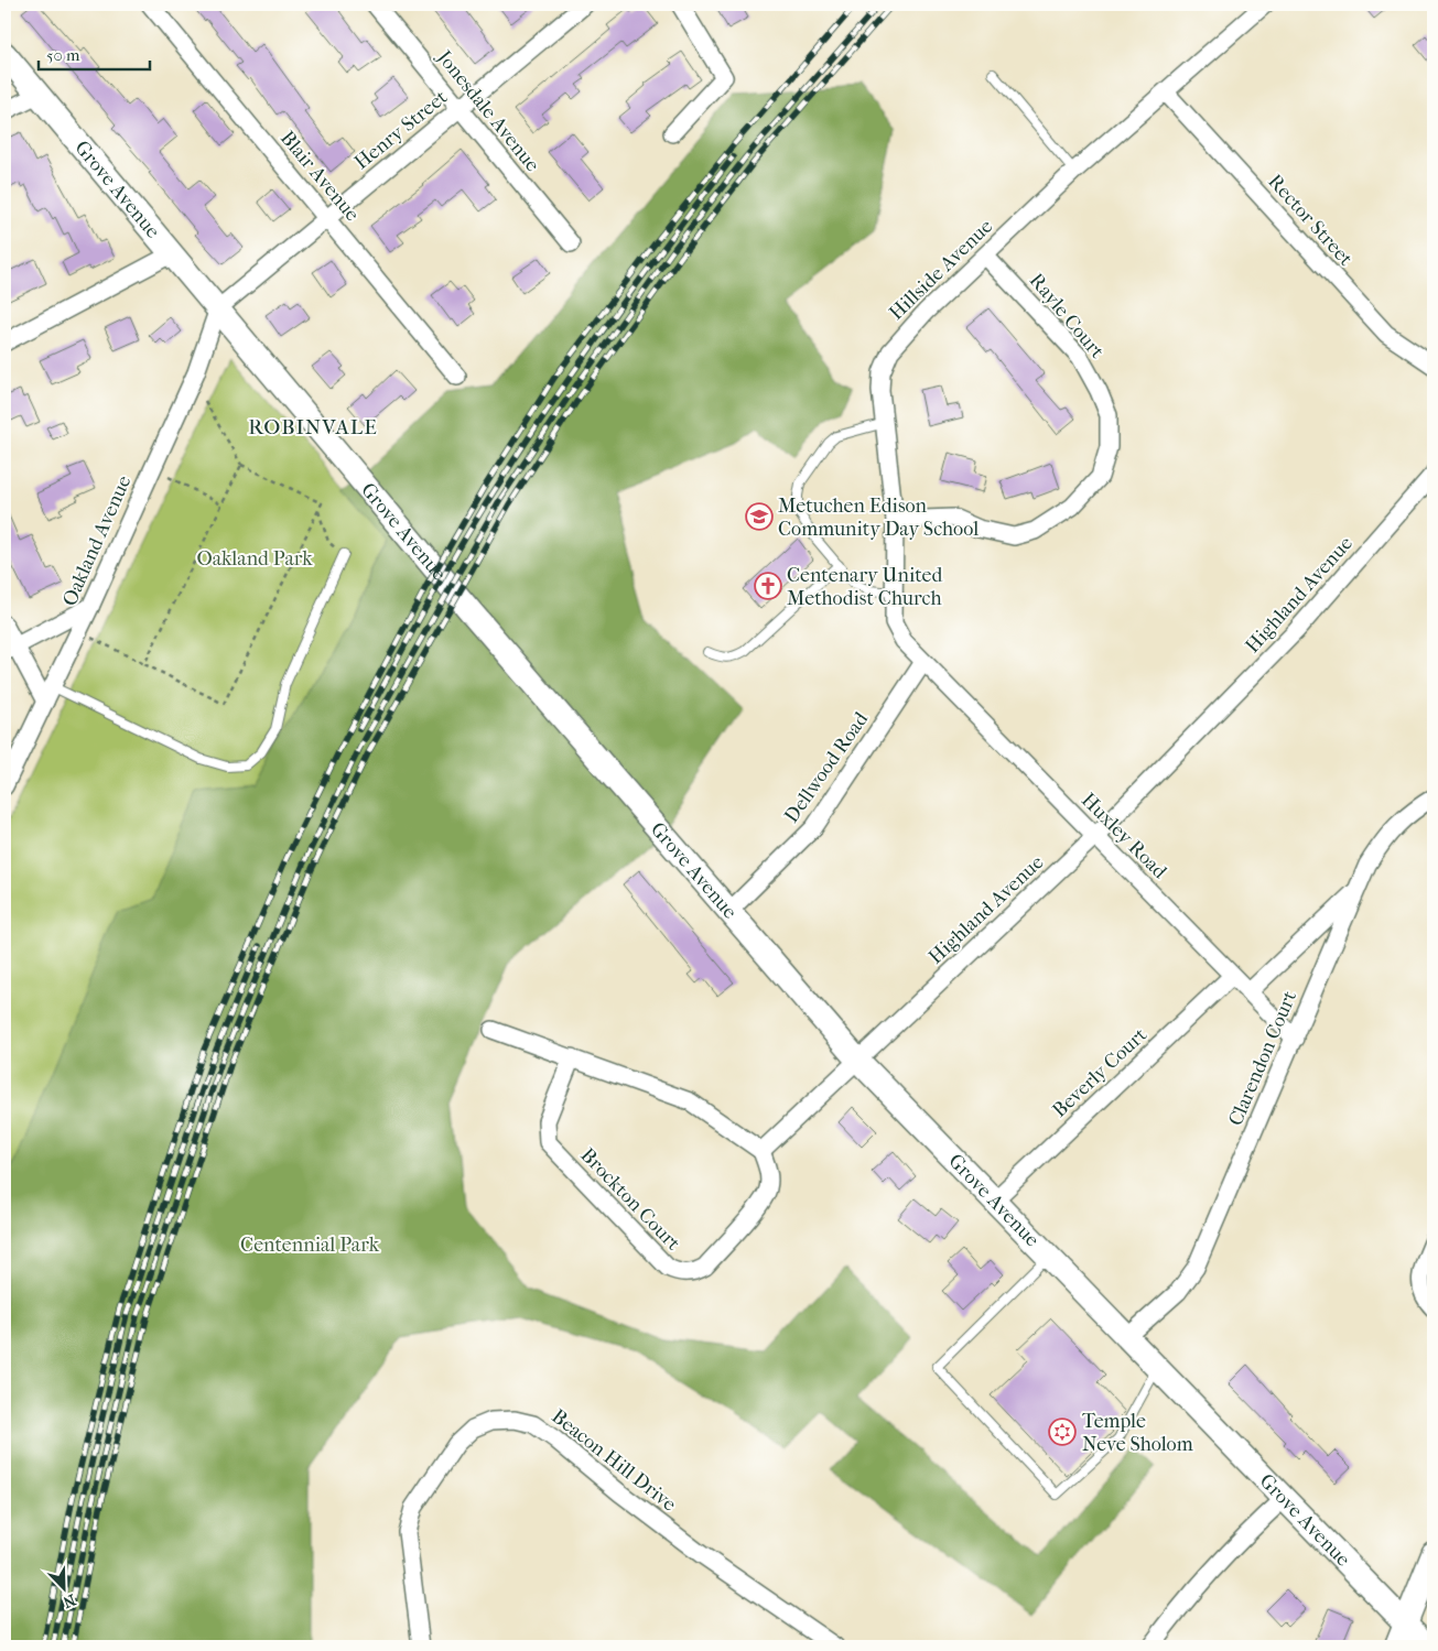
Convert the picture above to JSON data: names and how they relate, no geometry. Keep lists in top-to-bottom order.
{
  "streets": {
    "street": [
      "Jonesdale Avenue",
      "Henry Street",
      "Blair Avenue",
      "Grove Avenue",
      "Rector Street",
      "Hillside Avenue",
      "Rayle Court",
      "Oakland Avenue",
      "Highland Avenue",
      "Dellwood Road",
      "Huxley Road",
      "Clarendon Court",
      "Beverly Court",
      "Brockton Court",
      "Beacon Hill Drive"
    ]
  },
  "crossings": [
    ["Jonesdale Avenue", "Henry Street"],
    ["Henry Street", "Blair Avenue"],
    ["Henry Street", "Grove Avenue"],
    ["Henry Street", "Oakland Avenue"],
    ["Grove Avenue", "Oakland Avenue"],
    ["Grove Avenue", "Highland Avenue"],
    ["Grove Avenue", "Dellwood Road"],
    ["Grove Avenue", "Clarendon Court"],
    ["Grove Avenue", "Beverly Court"],
    ["Rector Street", "Hillside Avenue"],
    ["Hillside Avenue", "Rayle Court"],
    ["Hillside Avenue", "Dellwood Road"],
    ["Hillside Avenue", "Huxley Road"],
    ["Highland Avenue", "Huxley Road"],
    ["Highland Avenue", "Brockton Court"],
    ["Dellwood Road", "Huxley Road"],
    ["Huxley Road", "Clarendon Court"],
    ["Huxley Road", "Beverly Court"]
  ],
  "districts": ["ROBINVALE"],
  "parks": ["Oakland Park", "Centennial Park"],
  "places": {
    "school or university": ["Metuchen Edison Community Day School"],
    "church": ["Centenary United Methodist Church"],
    "synagogue": ["Temple Neve Sholom"]
  },
  "scale_bar": "50 m",
  "north": "bottom right"
}
